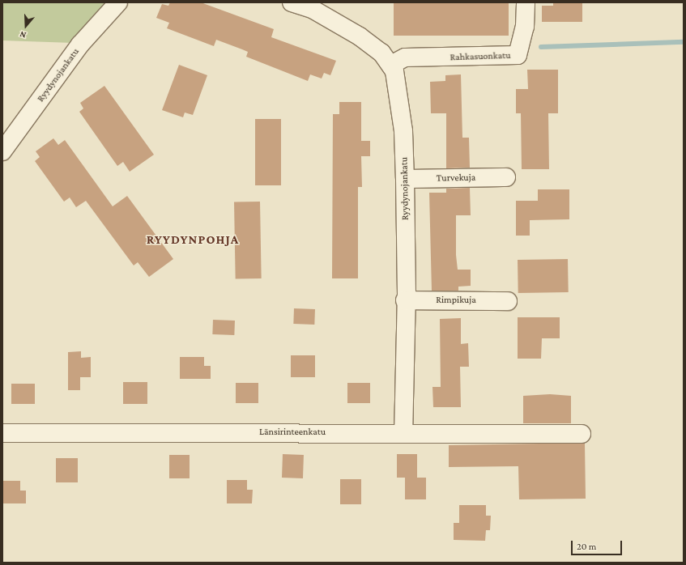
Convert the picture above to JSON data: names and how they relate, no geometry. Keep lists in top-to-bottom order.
{
  "streets": {
    "street": [
      "Rahkasuonkatu",
      "Ryydynojankatu",
      "Turvekuja",
      "Rimpikuja",
      "Länsirinteenkatu"
    ]
  },
  "crossings": [
    ["Rahkasuonkatu", "Ryydynojankatu"],
    ["Ryydynojankatu", "Turvekuja"],
    ["Ryydynojankatu", "Rimpikuja"],
    ["Ryydynojankatu", "Länsirinteenkatu"]
  ],
  "districts": ["RYYDYNPOHJA"],
  "scale_bar": "20 m",
  "north": "bottom"
}
